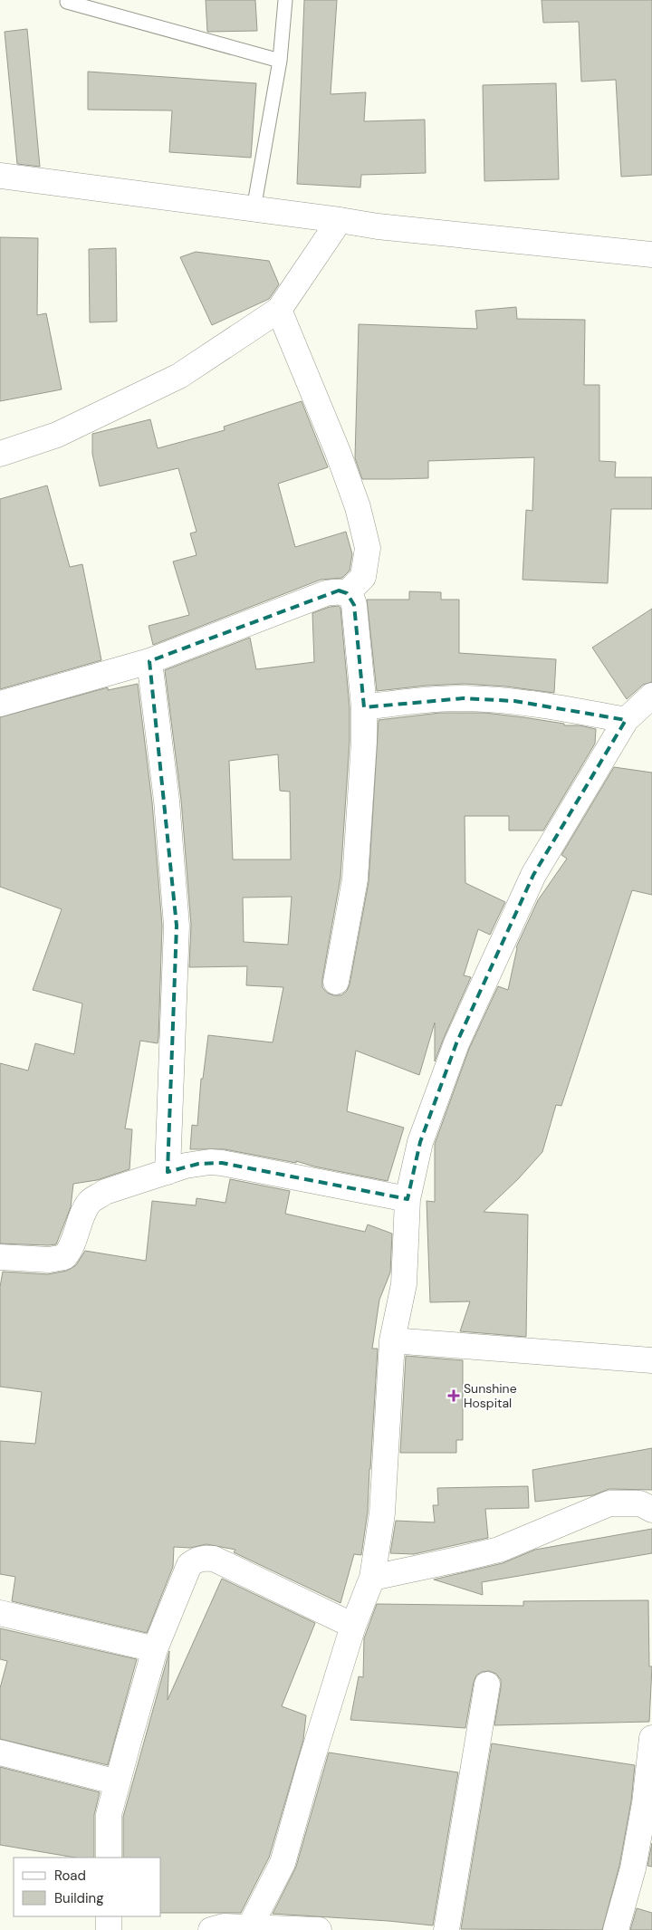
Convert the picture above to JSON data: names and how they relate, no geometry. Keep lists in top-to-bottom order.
{
  "places": {
    "health": ["Sunshine Hospital"]
  },
  "legend": ["Road", "Building"]
}
